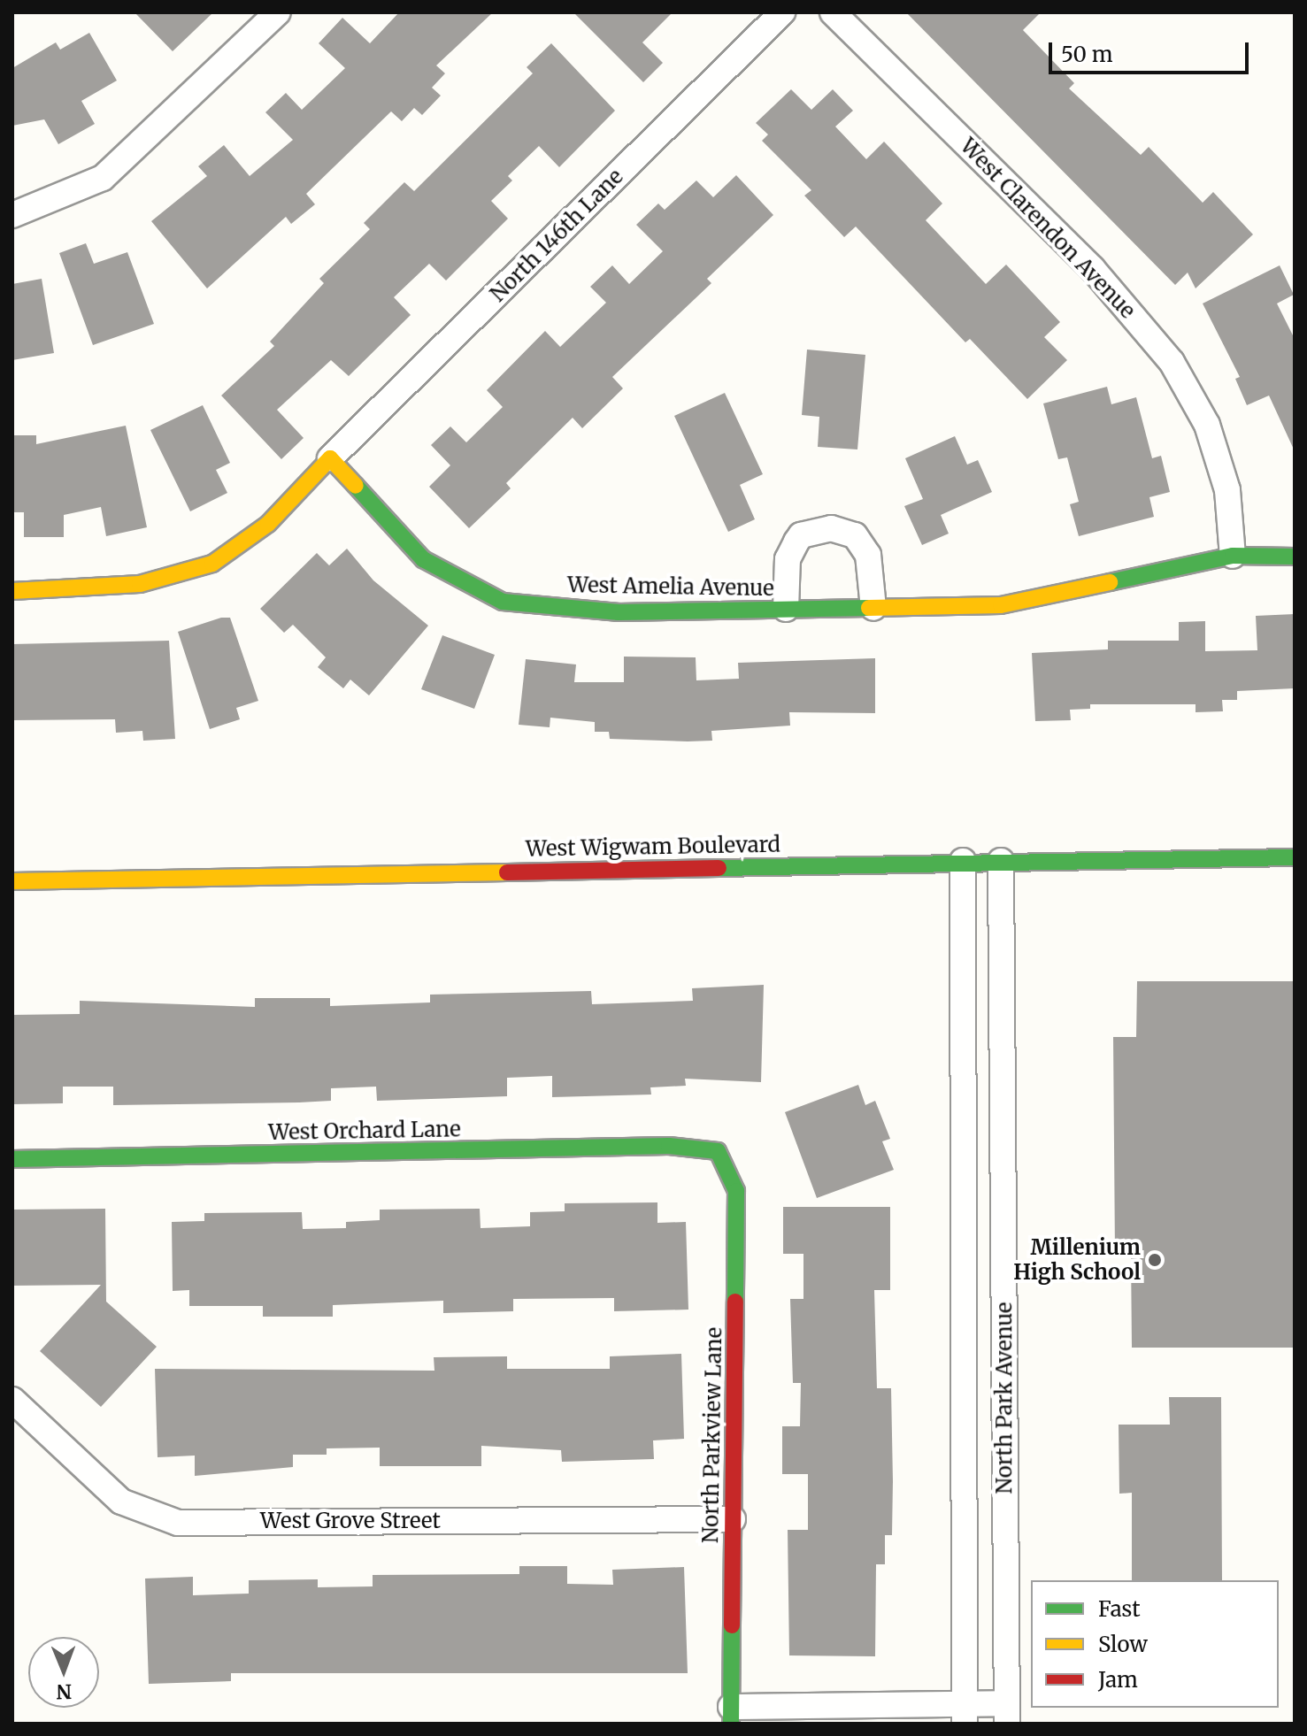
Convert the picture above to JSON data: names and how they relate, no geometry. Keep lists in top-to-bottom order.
{
  "streets": {
    "street": [
      "West Clarendon Avenue",
      "North 146th Lane",
      "West Amelia Avenue",
      "West Wigwam Boulevard",
      "West Orchard Lane",
      "North Park Avenue",
      "North Parkview Lane",
      "West Grove Street"
    ]
  },
  "crossings": [
    ["West Clarendon Avenue", "West Amelia Avenue"],
    ["North 146th Lane", "West Amelia Avenue"],
    ["West Wigwam Boulevard", "North Park Avenue"],
    ["West Orchard Lane", "North Parkview Lane"],
    ["North Parkview Lane", "West Grove Street"]
  ],
  "places": ["Millenium High School"],
  "legend": ["Fast", "Slow", "Jam"],
  "scale_bar": "50 m",
  "north": "bottom"
}
